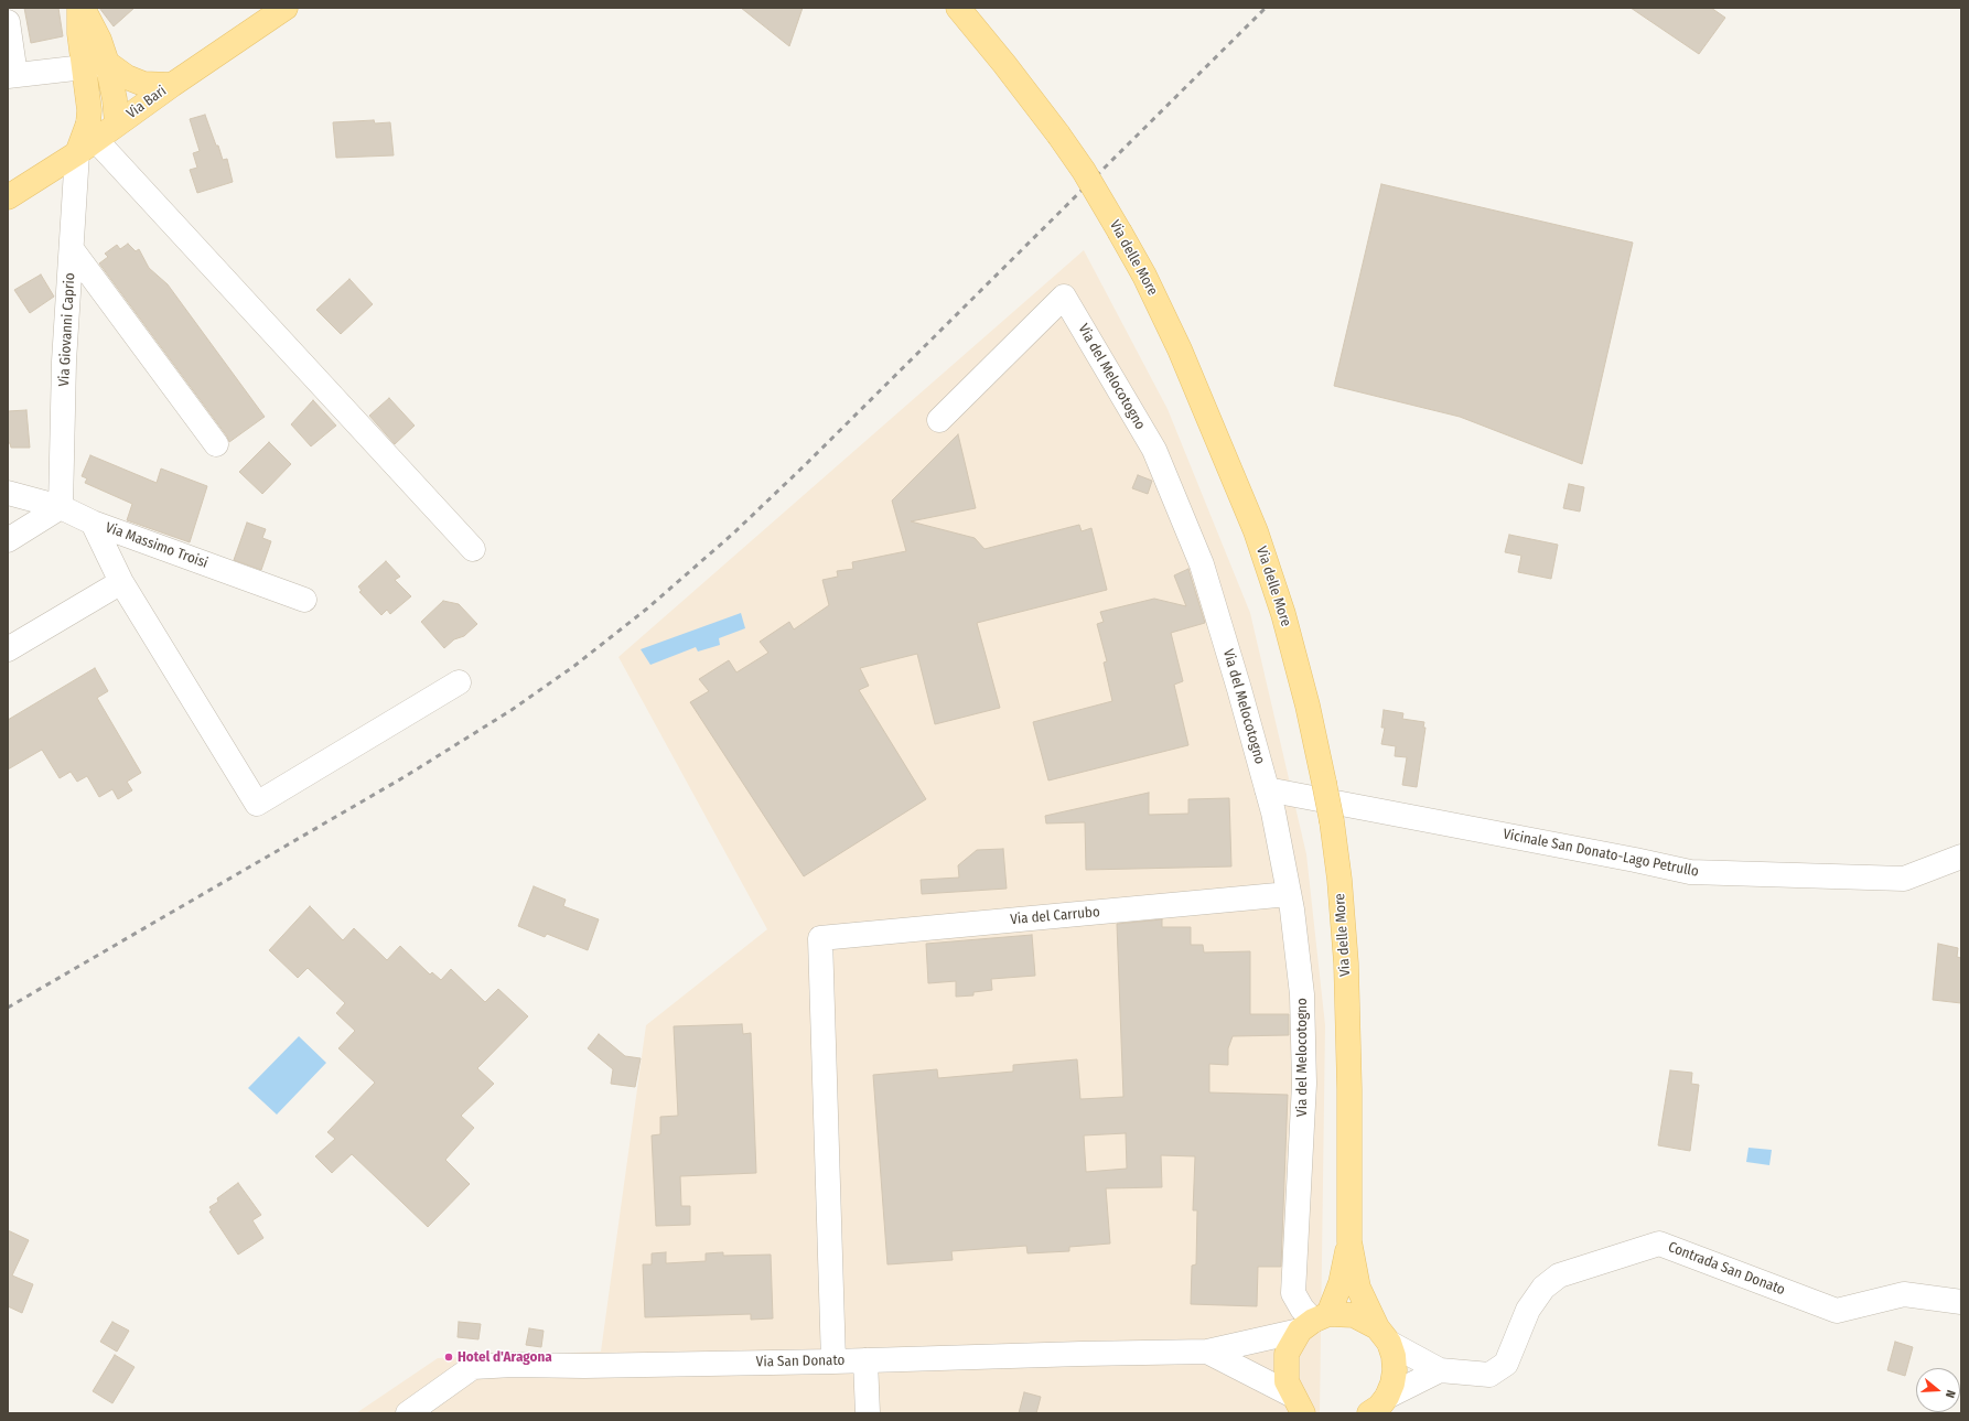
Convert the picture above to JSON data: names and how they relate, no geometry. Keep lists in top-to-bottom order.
{
  "streets": {
    "main road": ["Via Bari", "Via delle More"],
    "street": [
      "Via Giovanni Caprio",
      "Via del Melocotogno",
      "Via Massimo Troisi",
      "Vicinale San Donato-Lago Petrullo",
      "Via del Carrubo",
      "Contrada San Donato",
      "Via San Donato"
    ]
  },
  "crossings": [
    ["Via Bari", "Via Giovanni Caprio"],
    ["Via Giovanni Caprio", "Via Massimo Troisi"],
    ["Via del Melocotogno", "Vicinale San Donato-Lago Petrullo"],
    ["Via del Melocotogno", "Via del Carrubo"],
    ["Via del Melocotogno", "Via San Donato"],
    ["Via del Carrubo", "Via San Donato"]
  ],
  "places": ["Hotel d'Aragona"],
  "north": "right"
}
